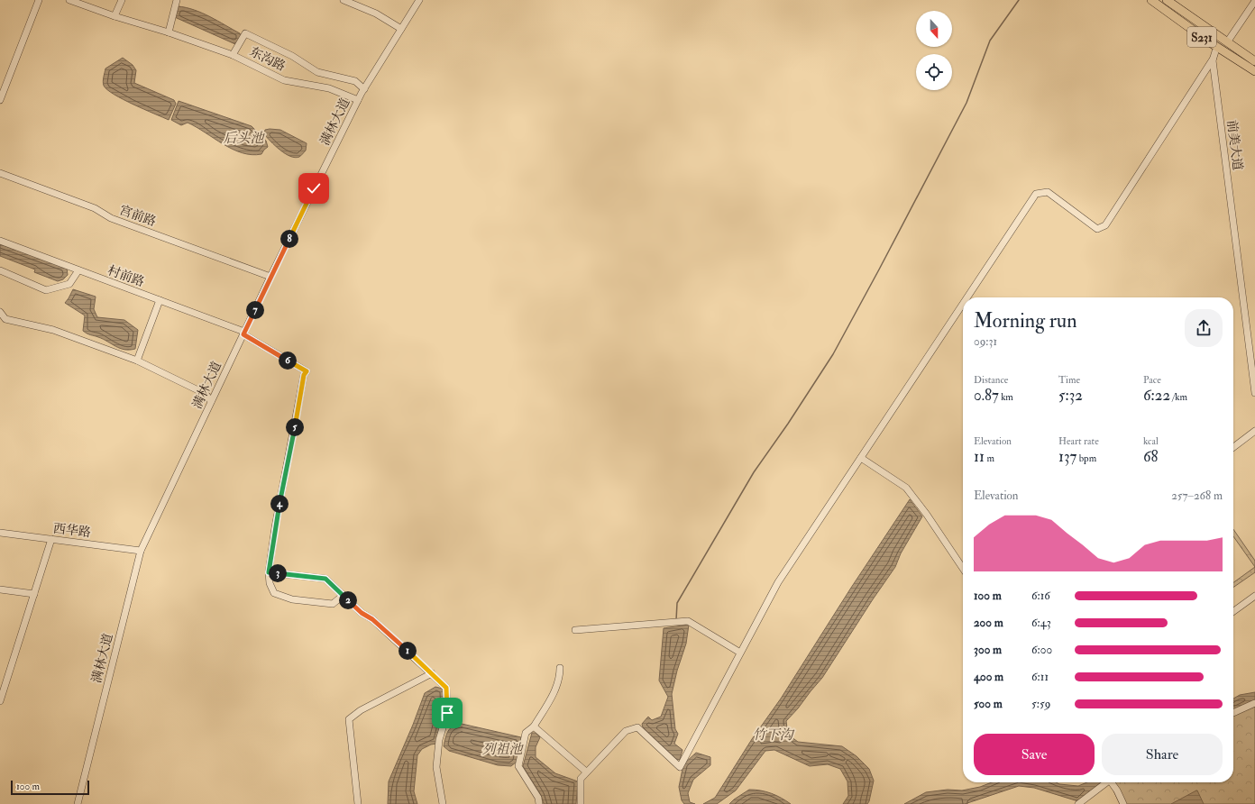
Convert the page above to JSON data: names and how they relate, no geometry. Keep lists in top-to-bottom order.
{
  "streets": {
    "main road": ["S231"],
    "street": [
      "东沟路",
      "满林大道",
      "前美大道",
      "宫前路",
      "村前路",
      "西华路"
    ]
  },
  "crossings": [
    ["东沟路", "满林大道"],
    ["满林大道", "宫前路"],
    ["满林大道", "村前路"],
    ["满林大道", "西华路"]
  ],
  "water": ["后头池", "竹下沟", "列祖池"],
  "scale_bar": "100 m",
  "north": "bottom",
  "page": {
    "pins": [
      "8",
      "7",
      "6",
      "5",
      "4",
      "3",
      "2",
      "1"
    ],
    "heading": ["Morning run", "09:31"],
    "stats": [
      ["Distance", "0.87 km"],
      ["Time", "5:32"],
      ["Pace", "6:22 /km"],
      ["Elevation", "11 m"],
      ["Heart rate", "137 bpm"],
      ["kcal", "68"]
    ],
    "chart": ["Elevation", "257–268 m"],
    "list": [
      {
        "name": "100 m",
        "note": "6:16"
      },
      {
        "name": "200 m",
        "note": "6:43"
      },
      {
        "name": "300 m",
        "note": "6:00"
      },
      {
        "name": "400 m",
        "note": "6:11"
      },
      {
        "name": "500 m",
        "note": "5:59"
      }
    ],
    "buttons": ["Save", "Share"],
    "scale": "100 m"
  }
}
